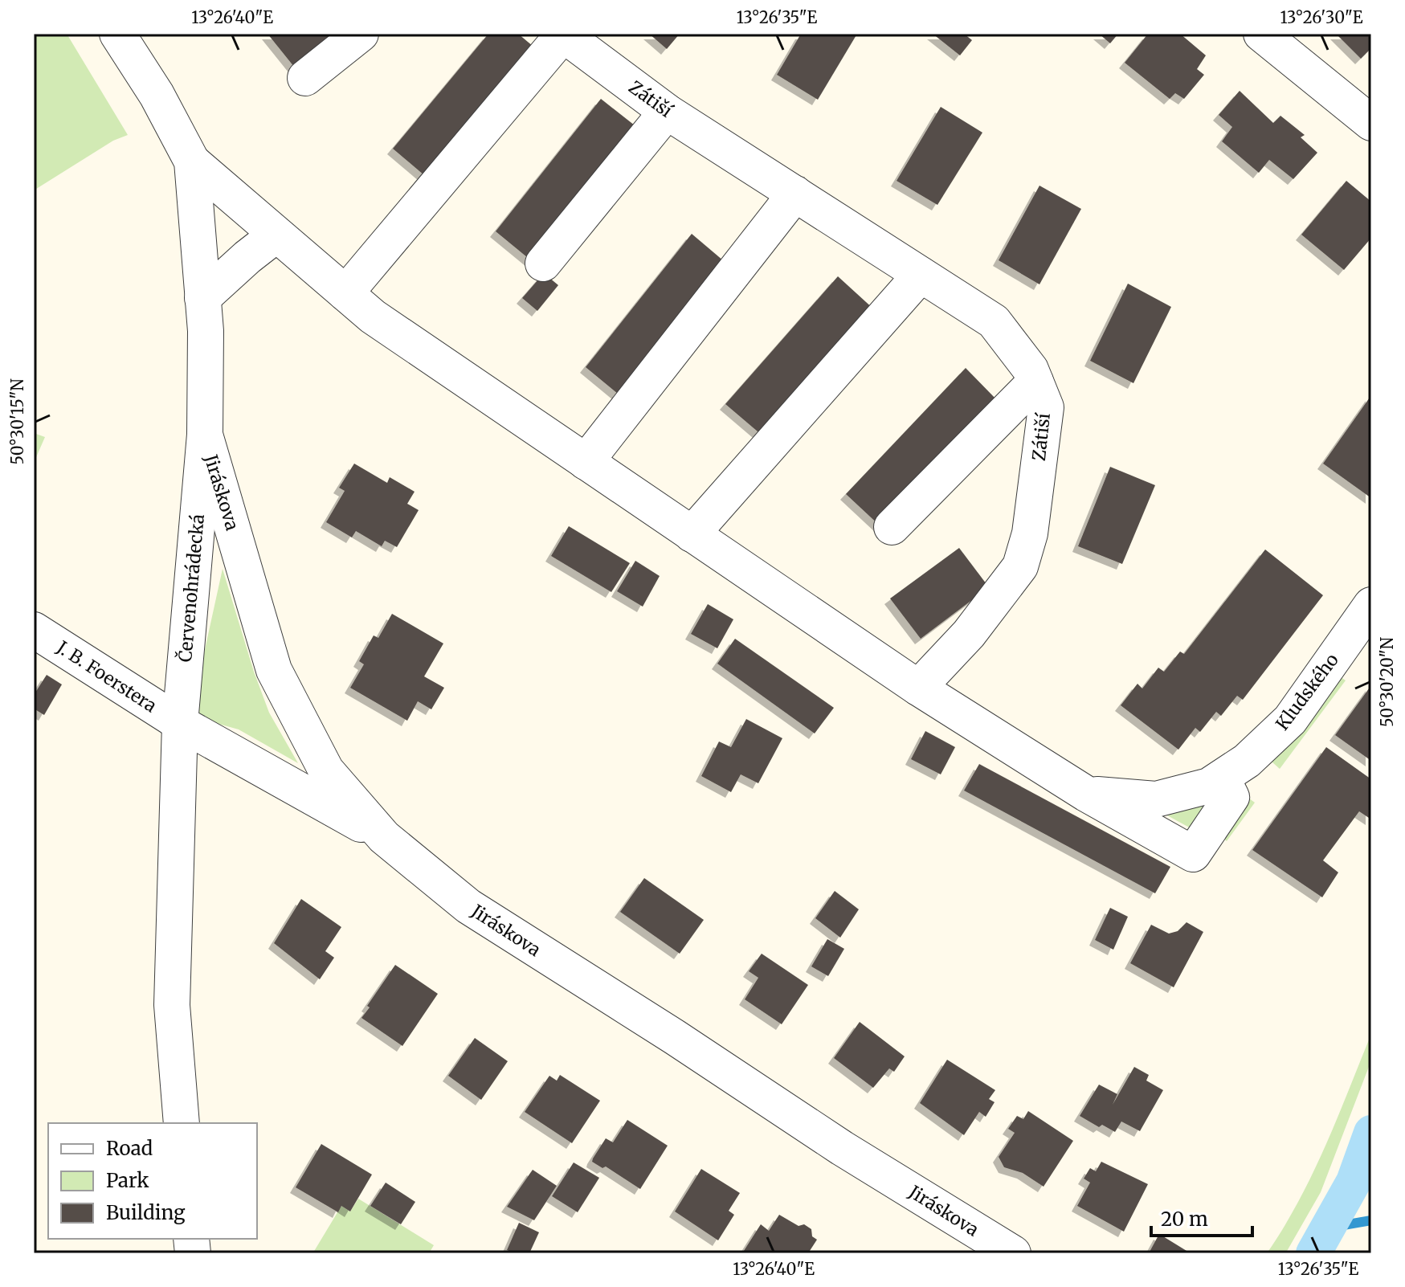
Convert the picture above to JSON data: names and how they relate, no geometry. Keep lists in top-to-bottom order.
{
  "streets": {
    "street": [
      "Zátiší",
      "Jiráskova",
      "Červenohrádecká",
      "J. B. Foerstera",
      "Kludského"
    ]
  },
  "crossings": [
    ["Jiráskova", "Červenohrádecká"],
    ["Jiráskova", "J. B. Foerstera"],
    ["Červenohrádecká", "J. B. Foerstera"]
  ],
  "legend": ["Road", "Park", "Building"],
  "scale_bar": "20 m",
  "coordinates": [
    "13°26'40\"E",
    "13°26'35\"E",
    "13°26'30\"E",
    "50°30'15\"N",
    "50°30'20\"N"
  ]
}
